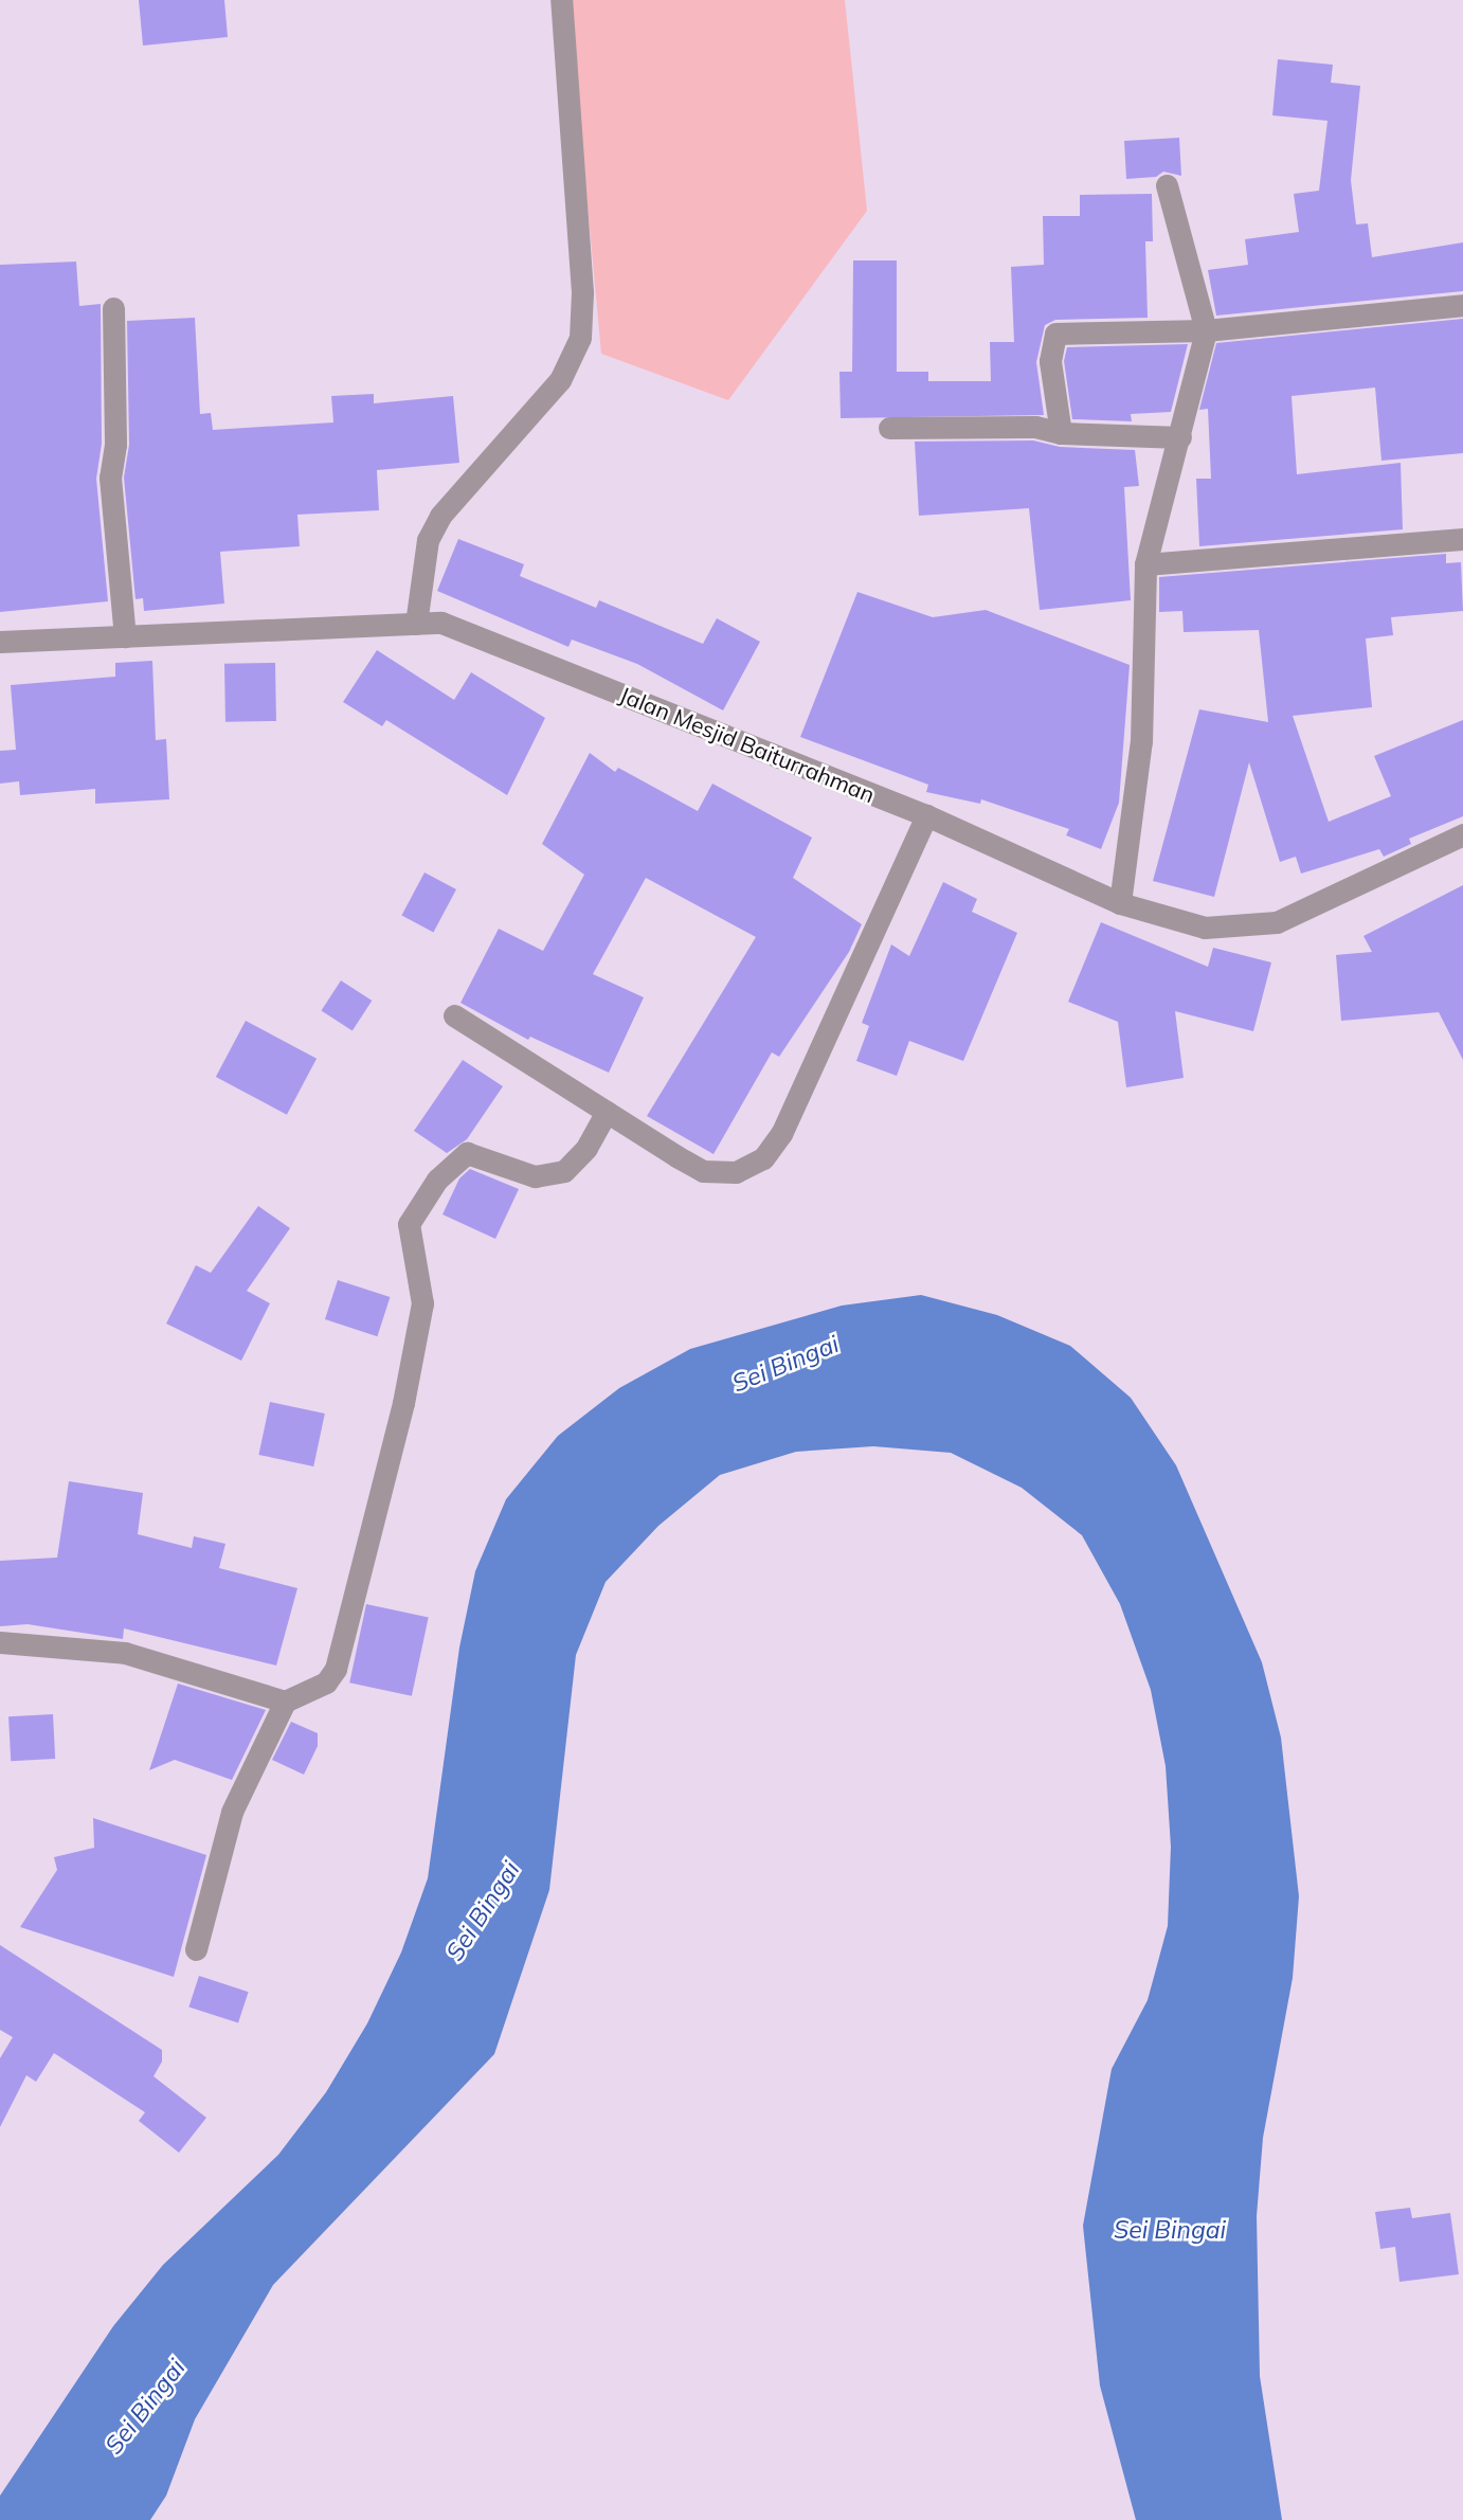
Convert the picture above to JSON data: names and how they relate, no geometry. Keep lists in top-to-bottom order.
{
  "streets": {
    "street": ["Jalan Mesjid Baiturrahman"]
  },
  "water": ["Sei Bingai"]
}
